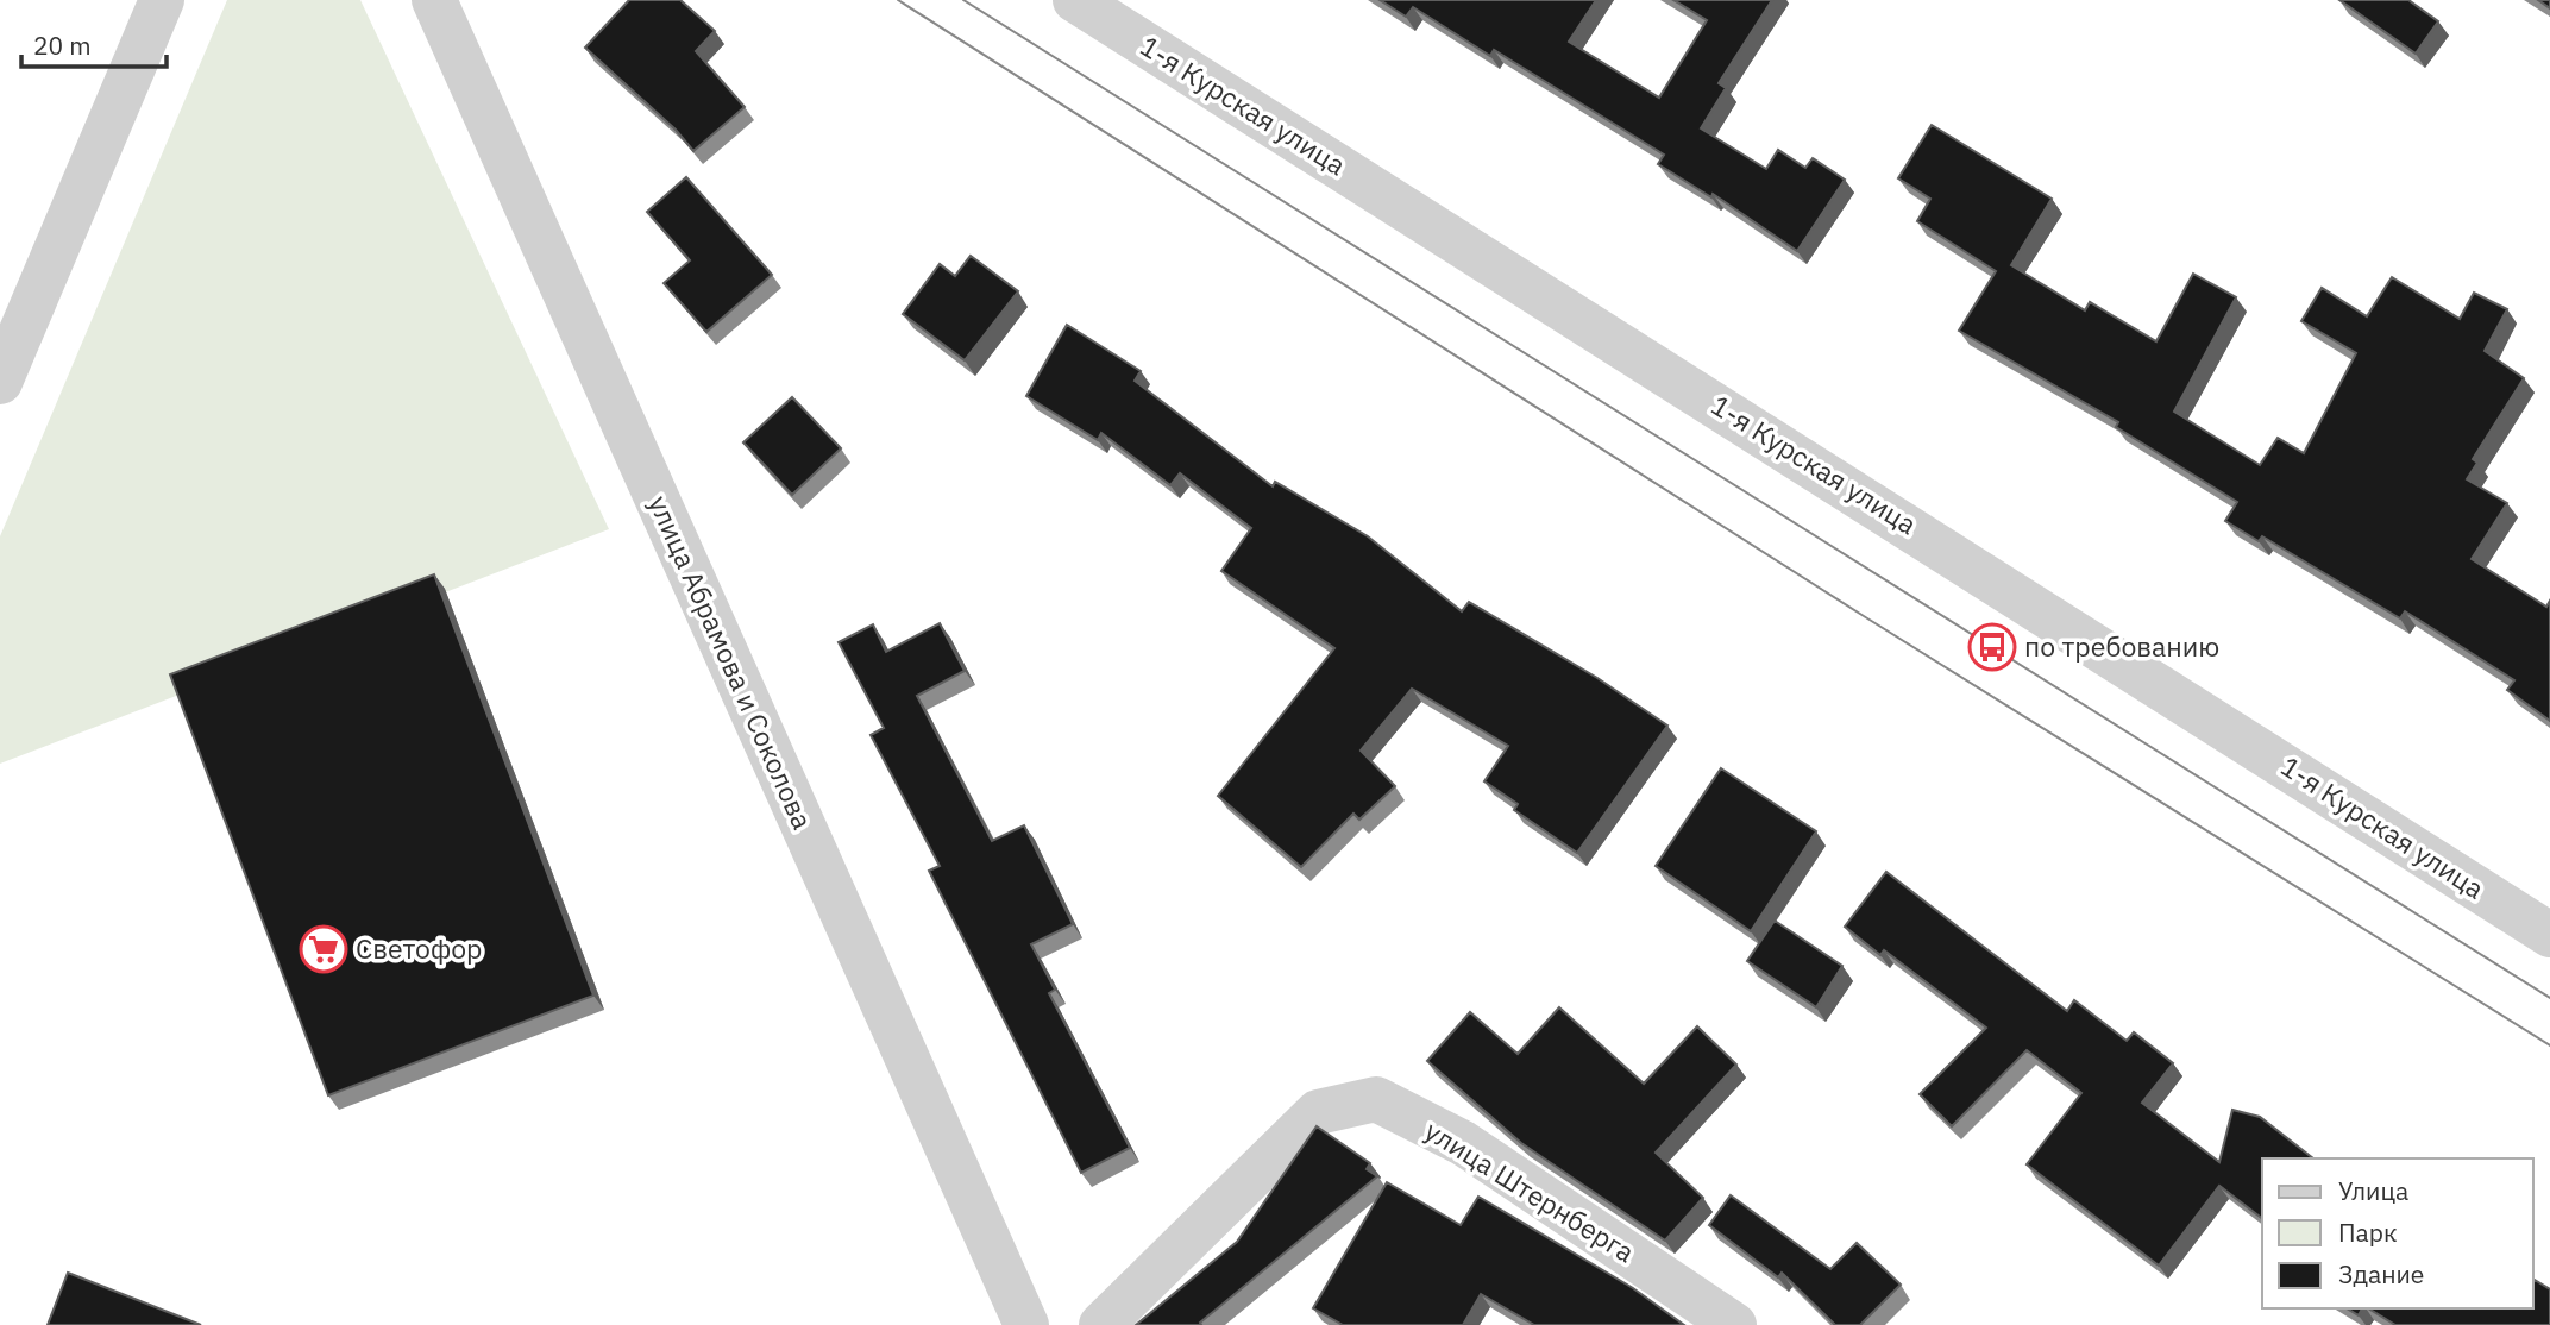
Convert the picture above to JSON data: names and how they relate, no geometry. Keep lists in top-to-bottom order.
{
  "streets": {
    "street": ["1-я Курская улица", "улица Абрамова и Соколова", "улица Штернберга"]
  },
  "places": {
    "bus stop": ["по требованию"],
    "supermarket": ["Светофор"]
  },
  "legend": ["Улица", "Парк", "Здание"],
  "scale_bar": "20 m"
}
